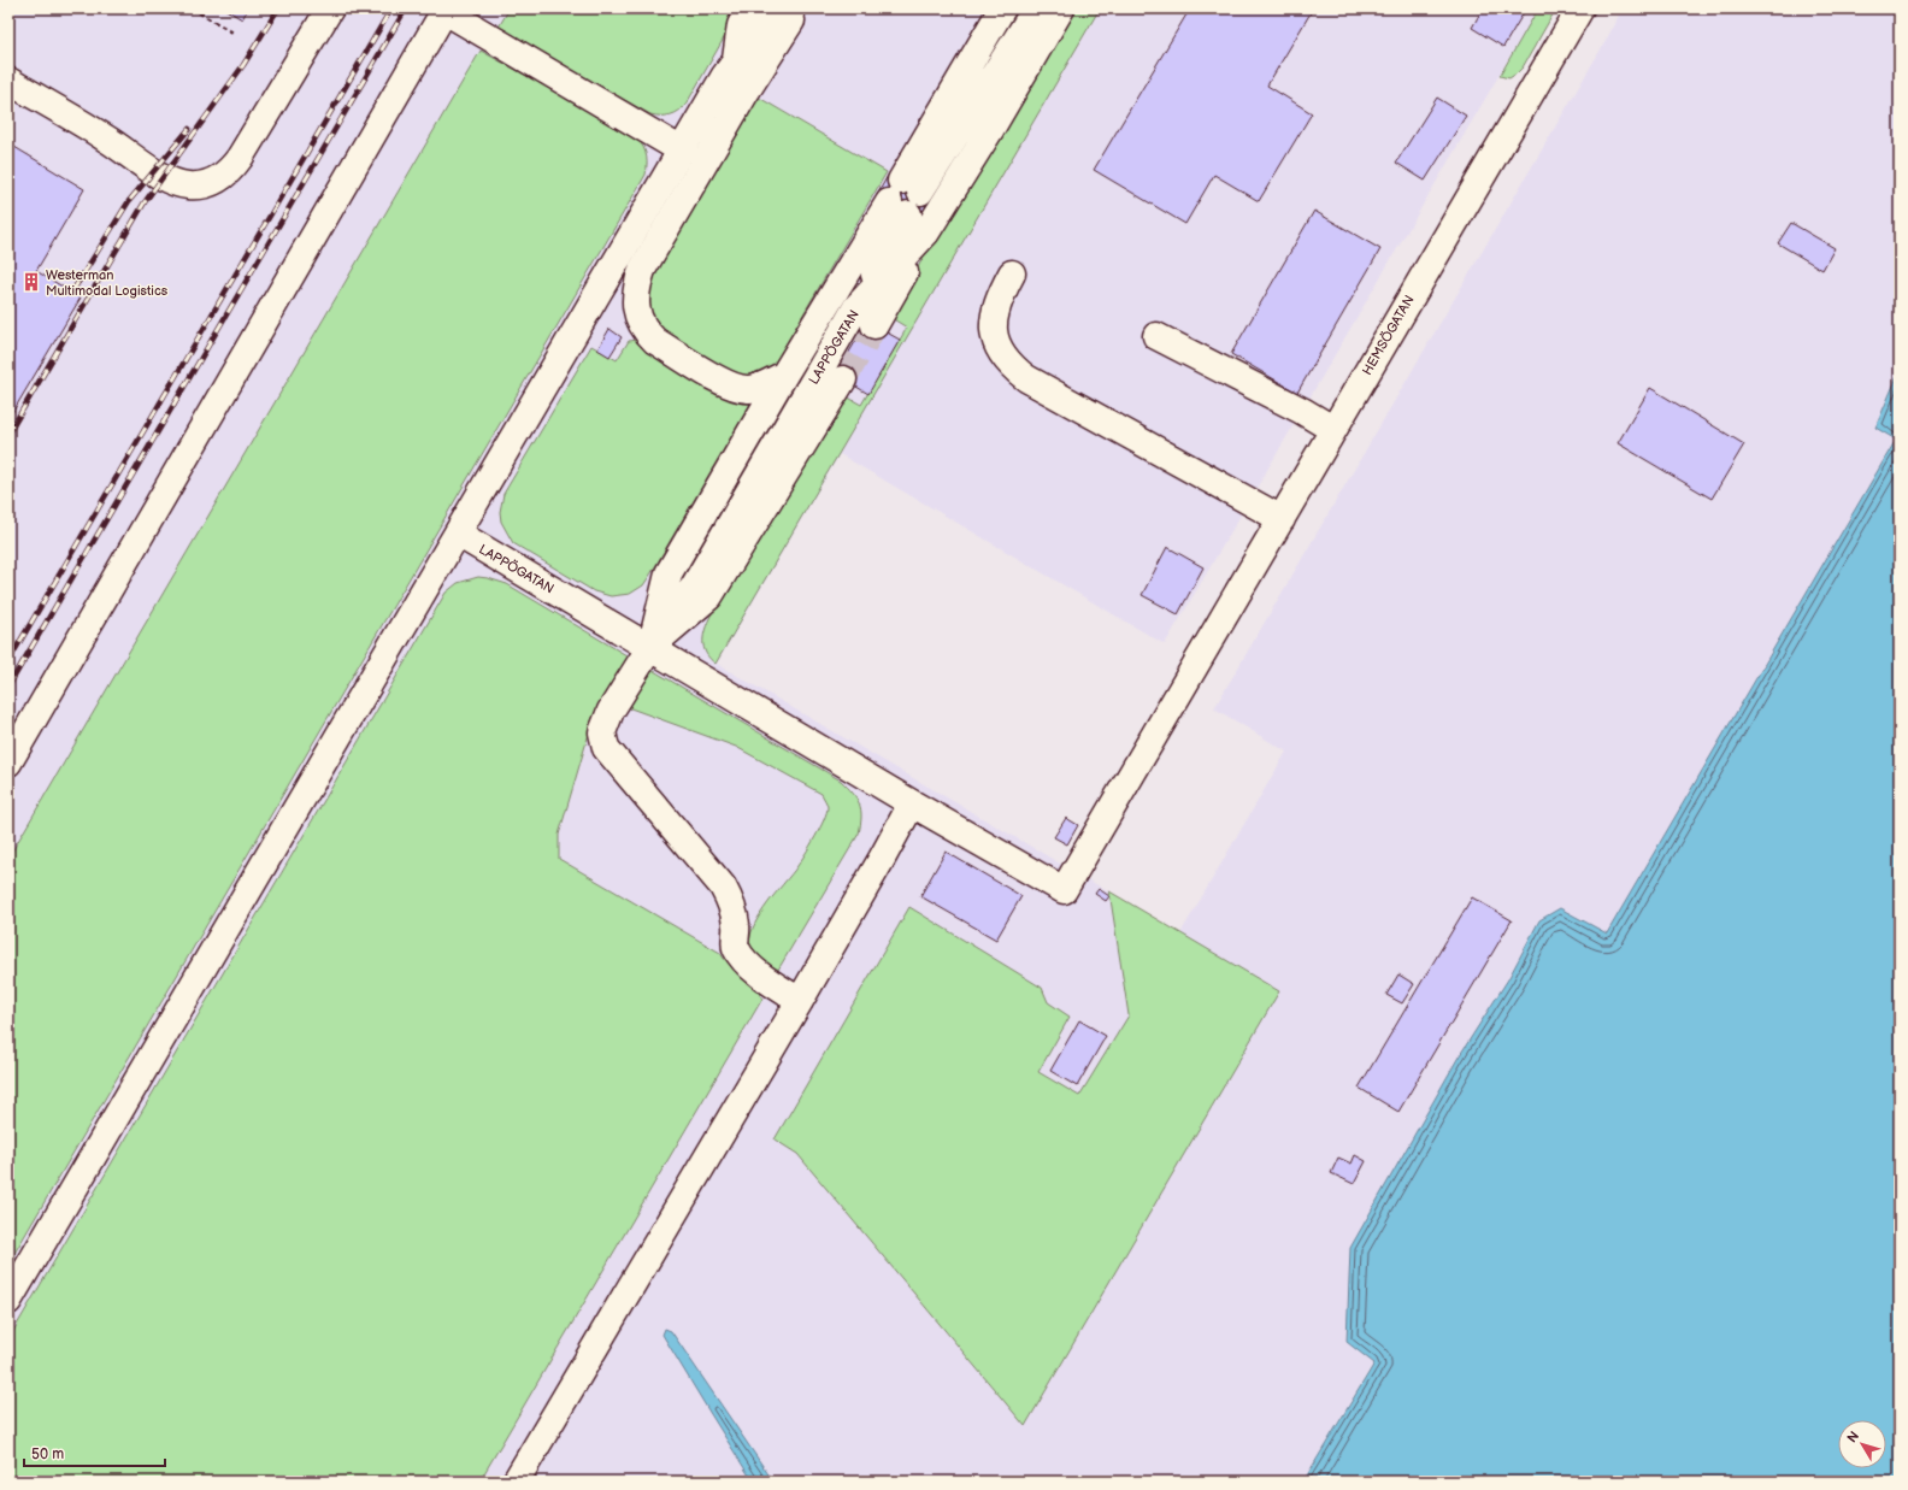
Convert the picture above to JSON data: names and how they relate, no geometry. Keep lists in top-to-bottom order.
{
  "streets": {
    "street": ["HEMSÖGATAN", "LAPPÖGATAN"]
  },
  "places": {
    "building": ["Westerman Multimodal Logistics"]
  },
  "scale_bar": "50 m",
  "north": "top left"
}
